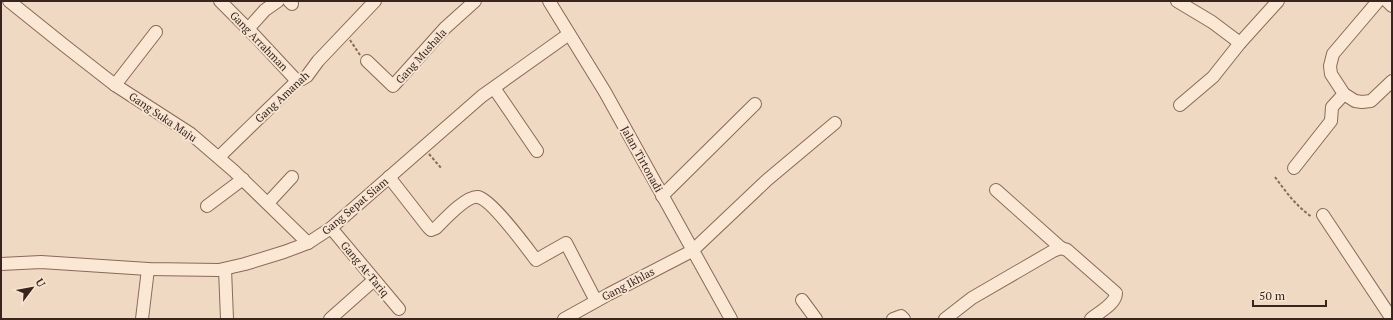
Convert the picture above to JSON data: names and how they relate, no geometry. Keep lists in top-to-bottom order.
{
  "streets": {
    "street": [
      "Gang Arrahman",
      "Gang Mushala",
      "Gang Amanah",
      "Gang Suka Maju",
      "Jalan Tirtonadi",
      "Gang Sepat Siam",
      "Gang At-Tariq",
      "Gang Ikhlas"
    ]
  },
  "crossings": [
    ["Gang Arrahman", "Gang Amanah"],
    ["Gang Amanah", "Gang Suka Maju"],
    ["Gang Suka Maju", "Gang Sepat Siam"],
    ["Jalan Tirtonadi", "Gang Sepat Siam"],
    ["Jalan Tirtonadi", "Gang Ikhlas"],
    ["Gang Sepat Siam", "Gang At-Tariq"]
  ],
  "scale_bar": "50 m",
  "north": "top right"
}
